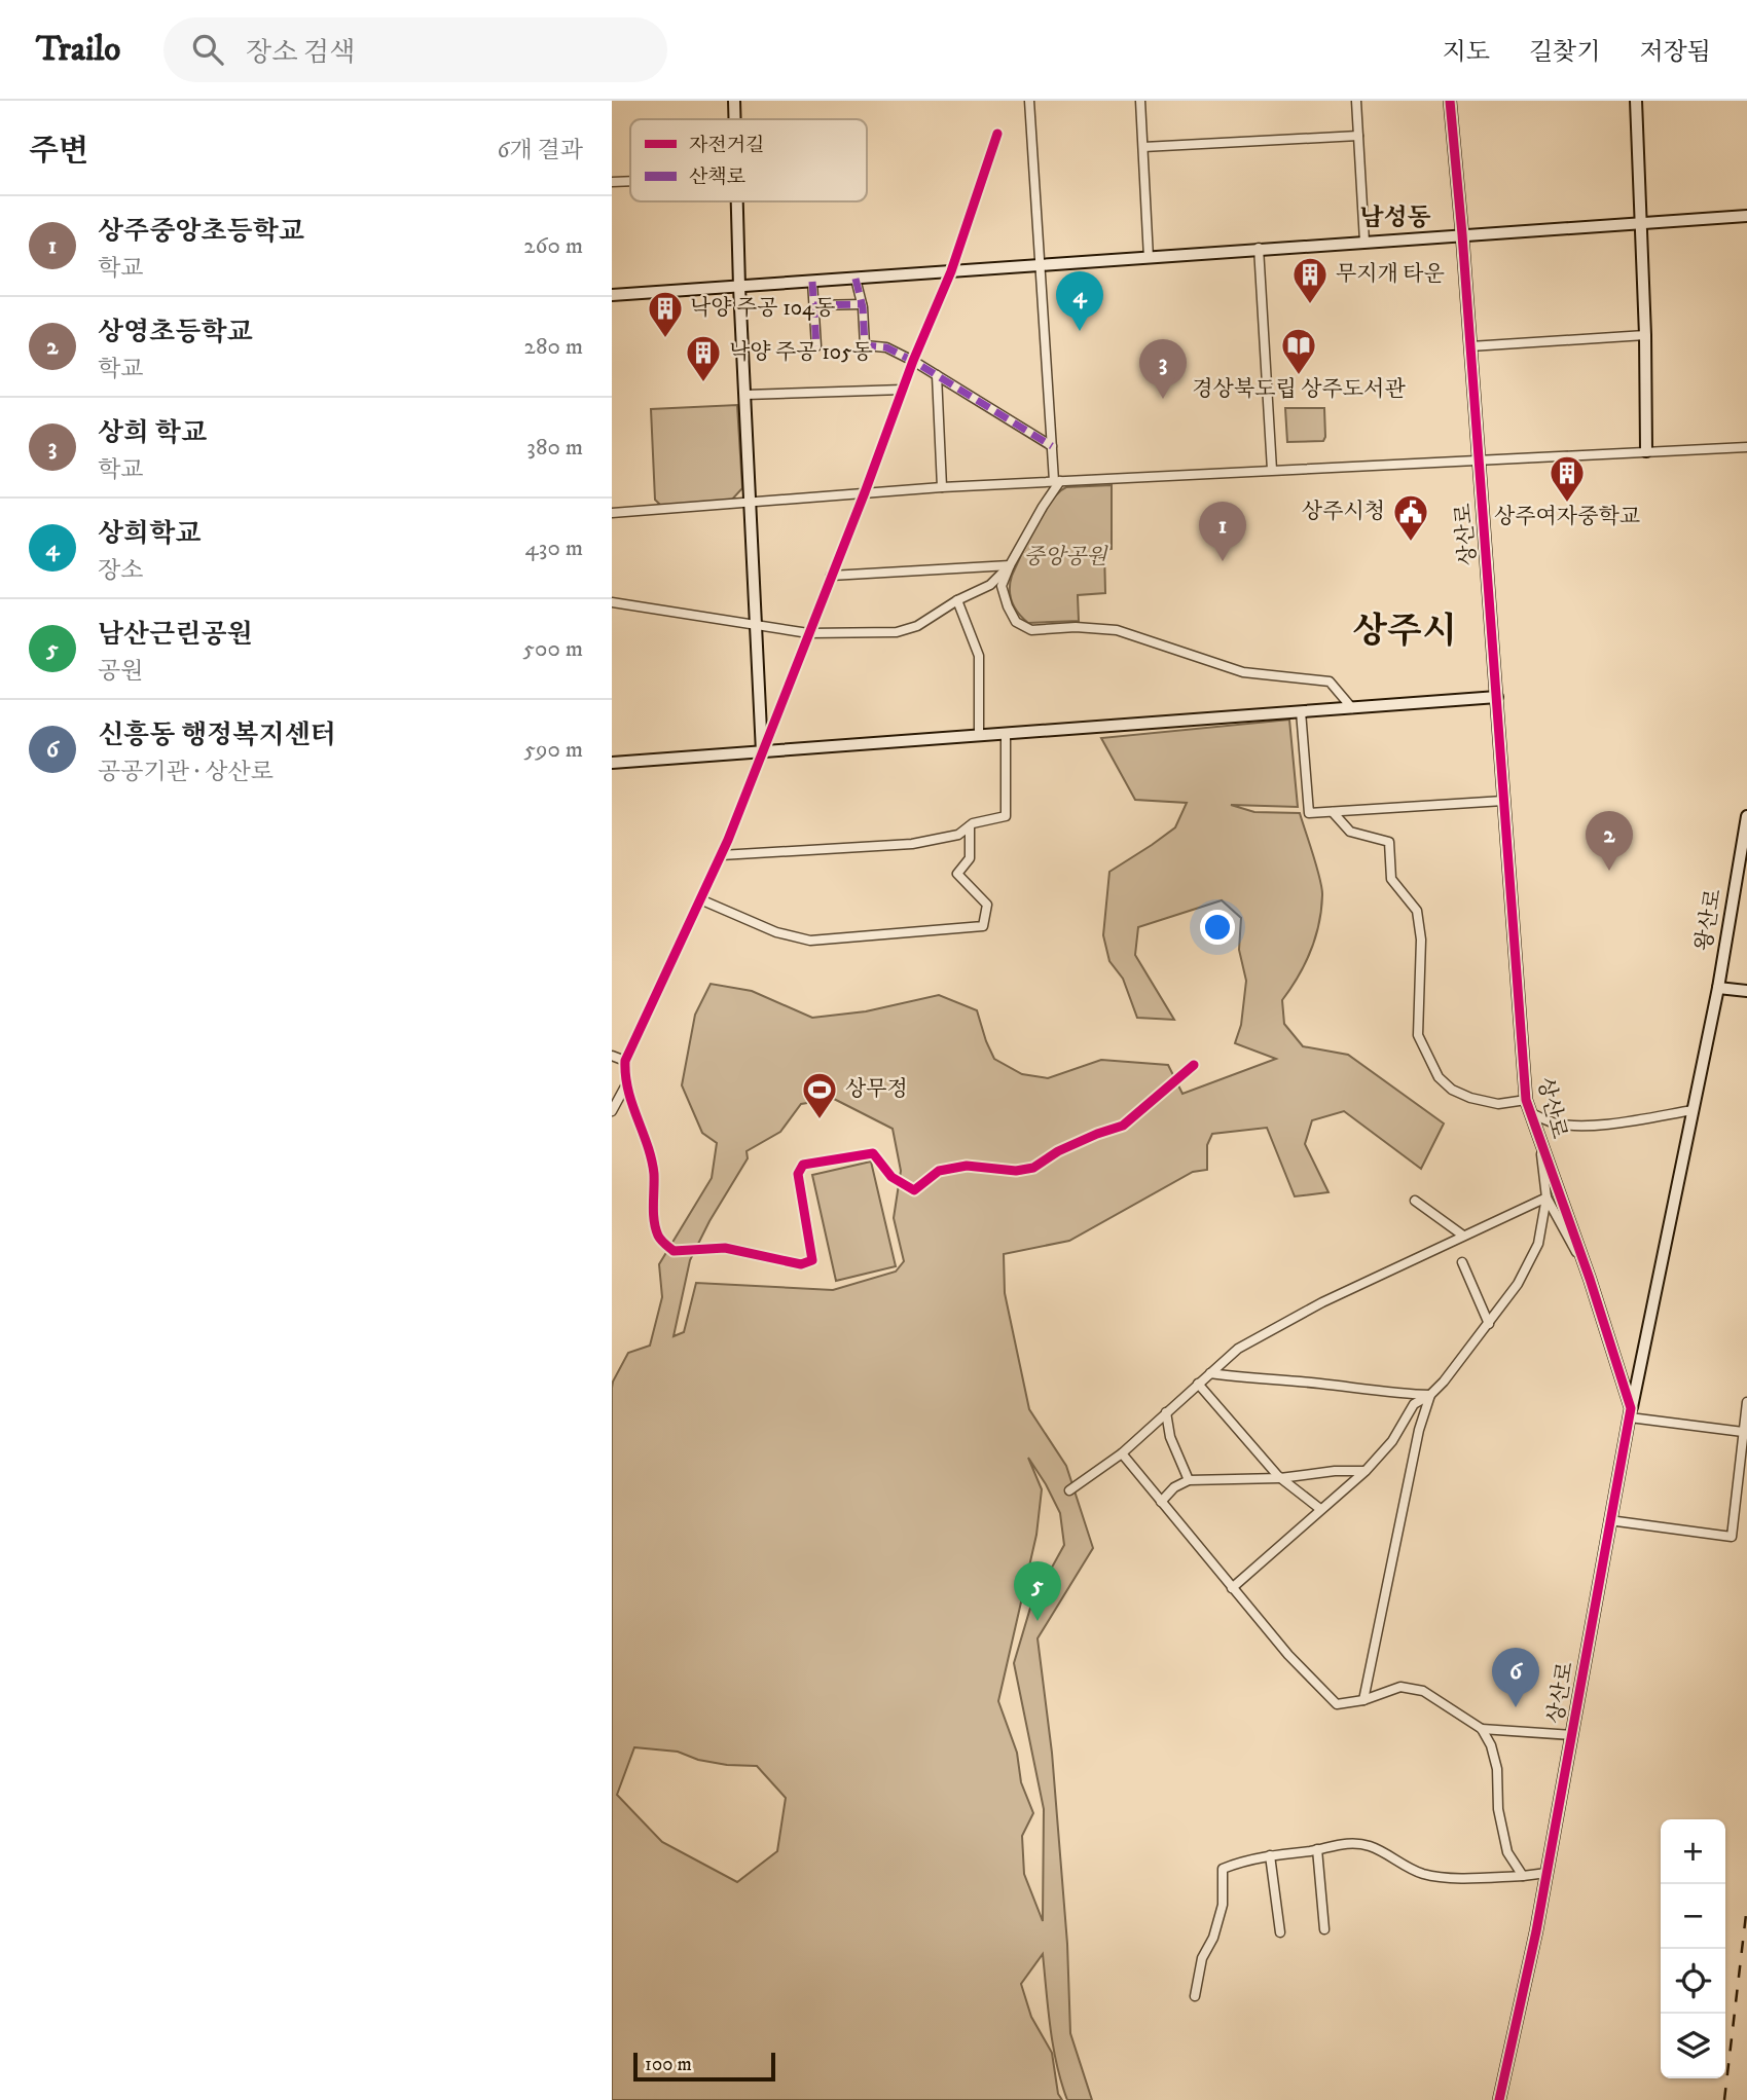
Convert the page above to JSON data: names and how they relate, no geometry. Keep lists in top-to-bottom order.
{
  "streets": {
    "street": ["상산로", "왕산로"]
  },
  "crossings": [
    ["상산로", "왕산로"]
  ],
  "districts": ["남성동", "상주시"],
  "parks": ["중앙공원"],
  "places": {
    "building": [
      "무지개 타운",
      "낙양 주공 104동",
      "낙양 주공 105동",
      "상주여자중학교"
    ],
    "library": ["경상북도립 상주도서관"],
    "public building": ["상주시청"],
    "sports": ["상무정"]
  },
  "legend": ["자전거길", "산책로"],
  "scale_bar": "100 m",
  "page": {
    "header": "Trailo",
    "search": "장소 검색",
    "nav": ["지도", "길찾기", "저장됨"],
    "heading": ["주변", "6개 결과"],
    "list": [
      {
        "mark": "1",
        "name": "상주중앙초등학교",
        "note": "학교",
        "value": "260 m"
      },
      {
        "mark": "2",
        "name": "상영초등학교",
        "note": "학교",
        "value": "280 m"
      },
      {
        "mark": "3",
        "name": "상희 학교",
        "note": "학교",
        "value": "380 m"
      },
      {
        "mark": "4",
        "name": "상희학교",
        "note": "장소",
        "value": "430 m"
      },
      {
        "mark": "5",
        "name": "남산근린공원",
        "note": "공원",
        "value": "500 m"
      },
      {
        "mark": "6",
        "name": "신흥동 행정복지센터",
        "note": "공공기관 · 상산로",
        "value": "590 m"
      }
    ],
    "pins": [
      "4",
      "3",
      "1",
      "2",
      "5",
      "6"
    ],
    "map_buttons": ["+", "−"],
    "scale": "100 m"
  }
}
